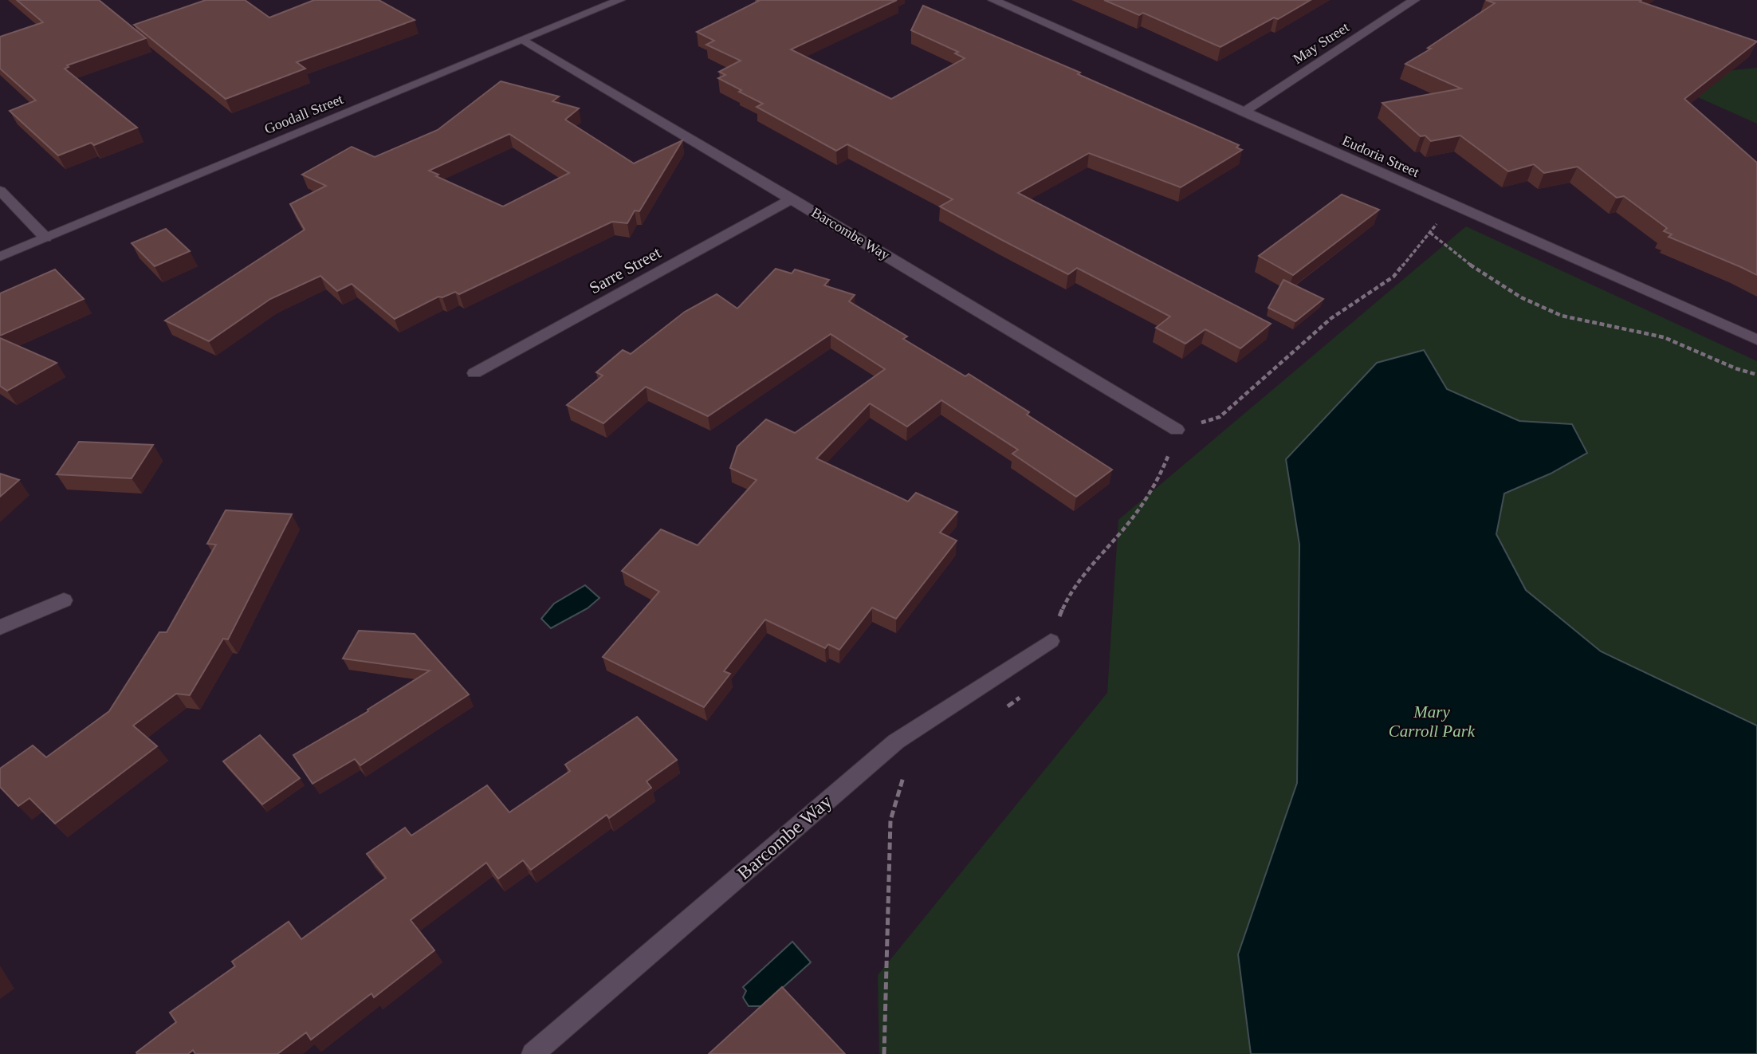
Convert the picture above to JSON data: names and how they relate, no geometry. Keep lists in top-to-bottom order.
{
  "streets": {
    "street": [
      "May Street",
      "Goodall Street",
      "Eudoria Street",
      "Barcombe Way",
      "Sarre Street"
    ]
  },
  "crossings": [
    ["May Street", "Eudoria Street"],
    ["Goodall Street", "Barcombe Way"],
    ["Barcombe Way", "Sarre Street"]
  ],
  "parks": ["Mary Carroll Park"]
}
